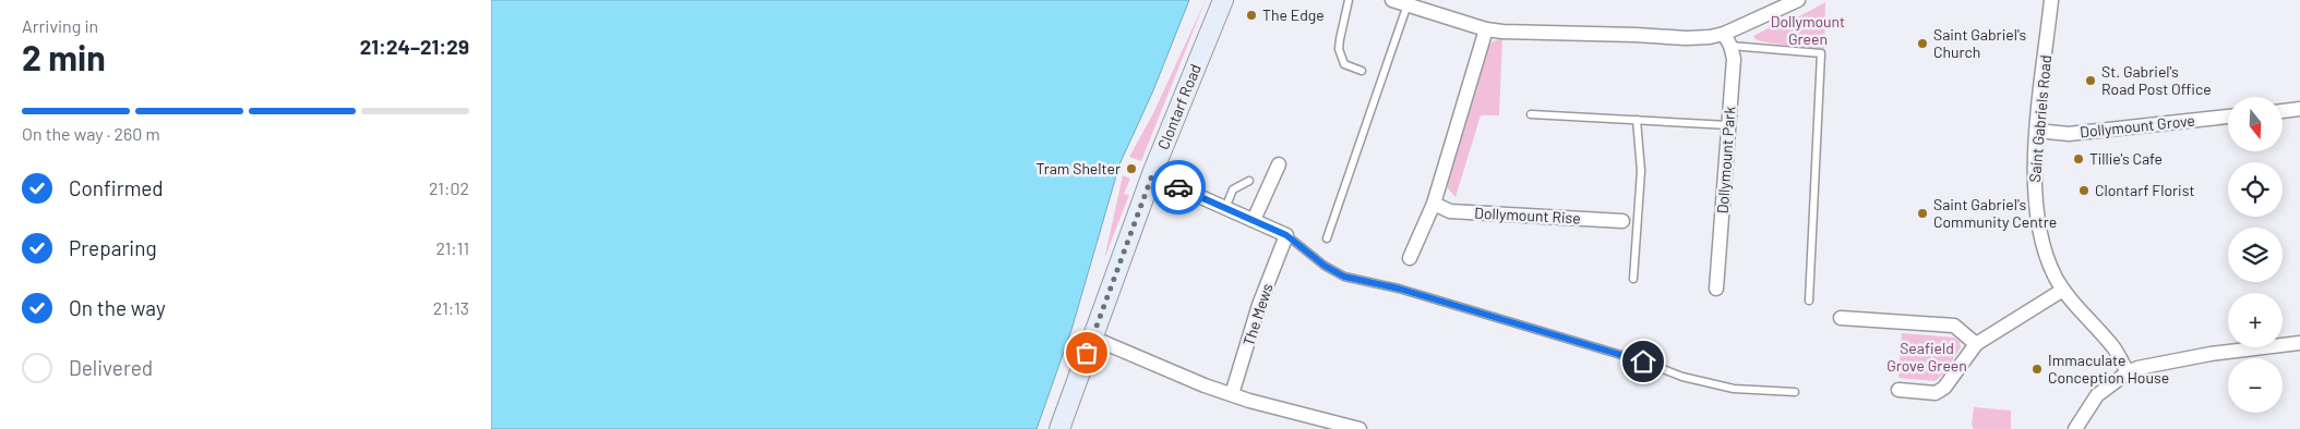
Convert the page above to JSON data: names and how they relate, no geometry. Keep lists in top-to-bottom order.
{
  "streets": {
    "main road": ["Clontarf Road"],
    "street": [
      "Saint Gabriels Road",
      "Dollymount Grove",
      "Dollymount Park",
      "Dollymount Rise",
      "The Mews"
    ]
  },
  "crossings": [
    ["Saint Gabriels Road", "Dollymount Grove"]
  ],
  "parks": ["Dollymount Green", "Seafield Grove Green"],
  "places": [
    "The Edge",
    "Saint Gabriel's Church",
    "St. Gabriel's Road Post Office",
    "Tillie's Cafe",
    "Tram Shelter",
    "Clontarf Florist",
    "Saint Gabriel's Community Centre",
    "Immaculate Conception House"
  ],
  "north": "bottom",
  "page": {
    "heading": ["2 min", "Arriving in", "21:24–21:29"],
    "bar": "On the way · 260 m",
    "map_buttons": ["+", "−"],
    "list": [
      ["Confirmed", "21:02"],
      ["Preparing", "21:11"],
      ["On the way", "21:13"],
      "Delivered"
    ]
  }
}
